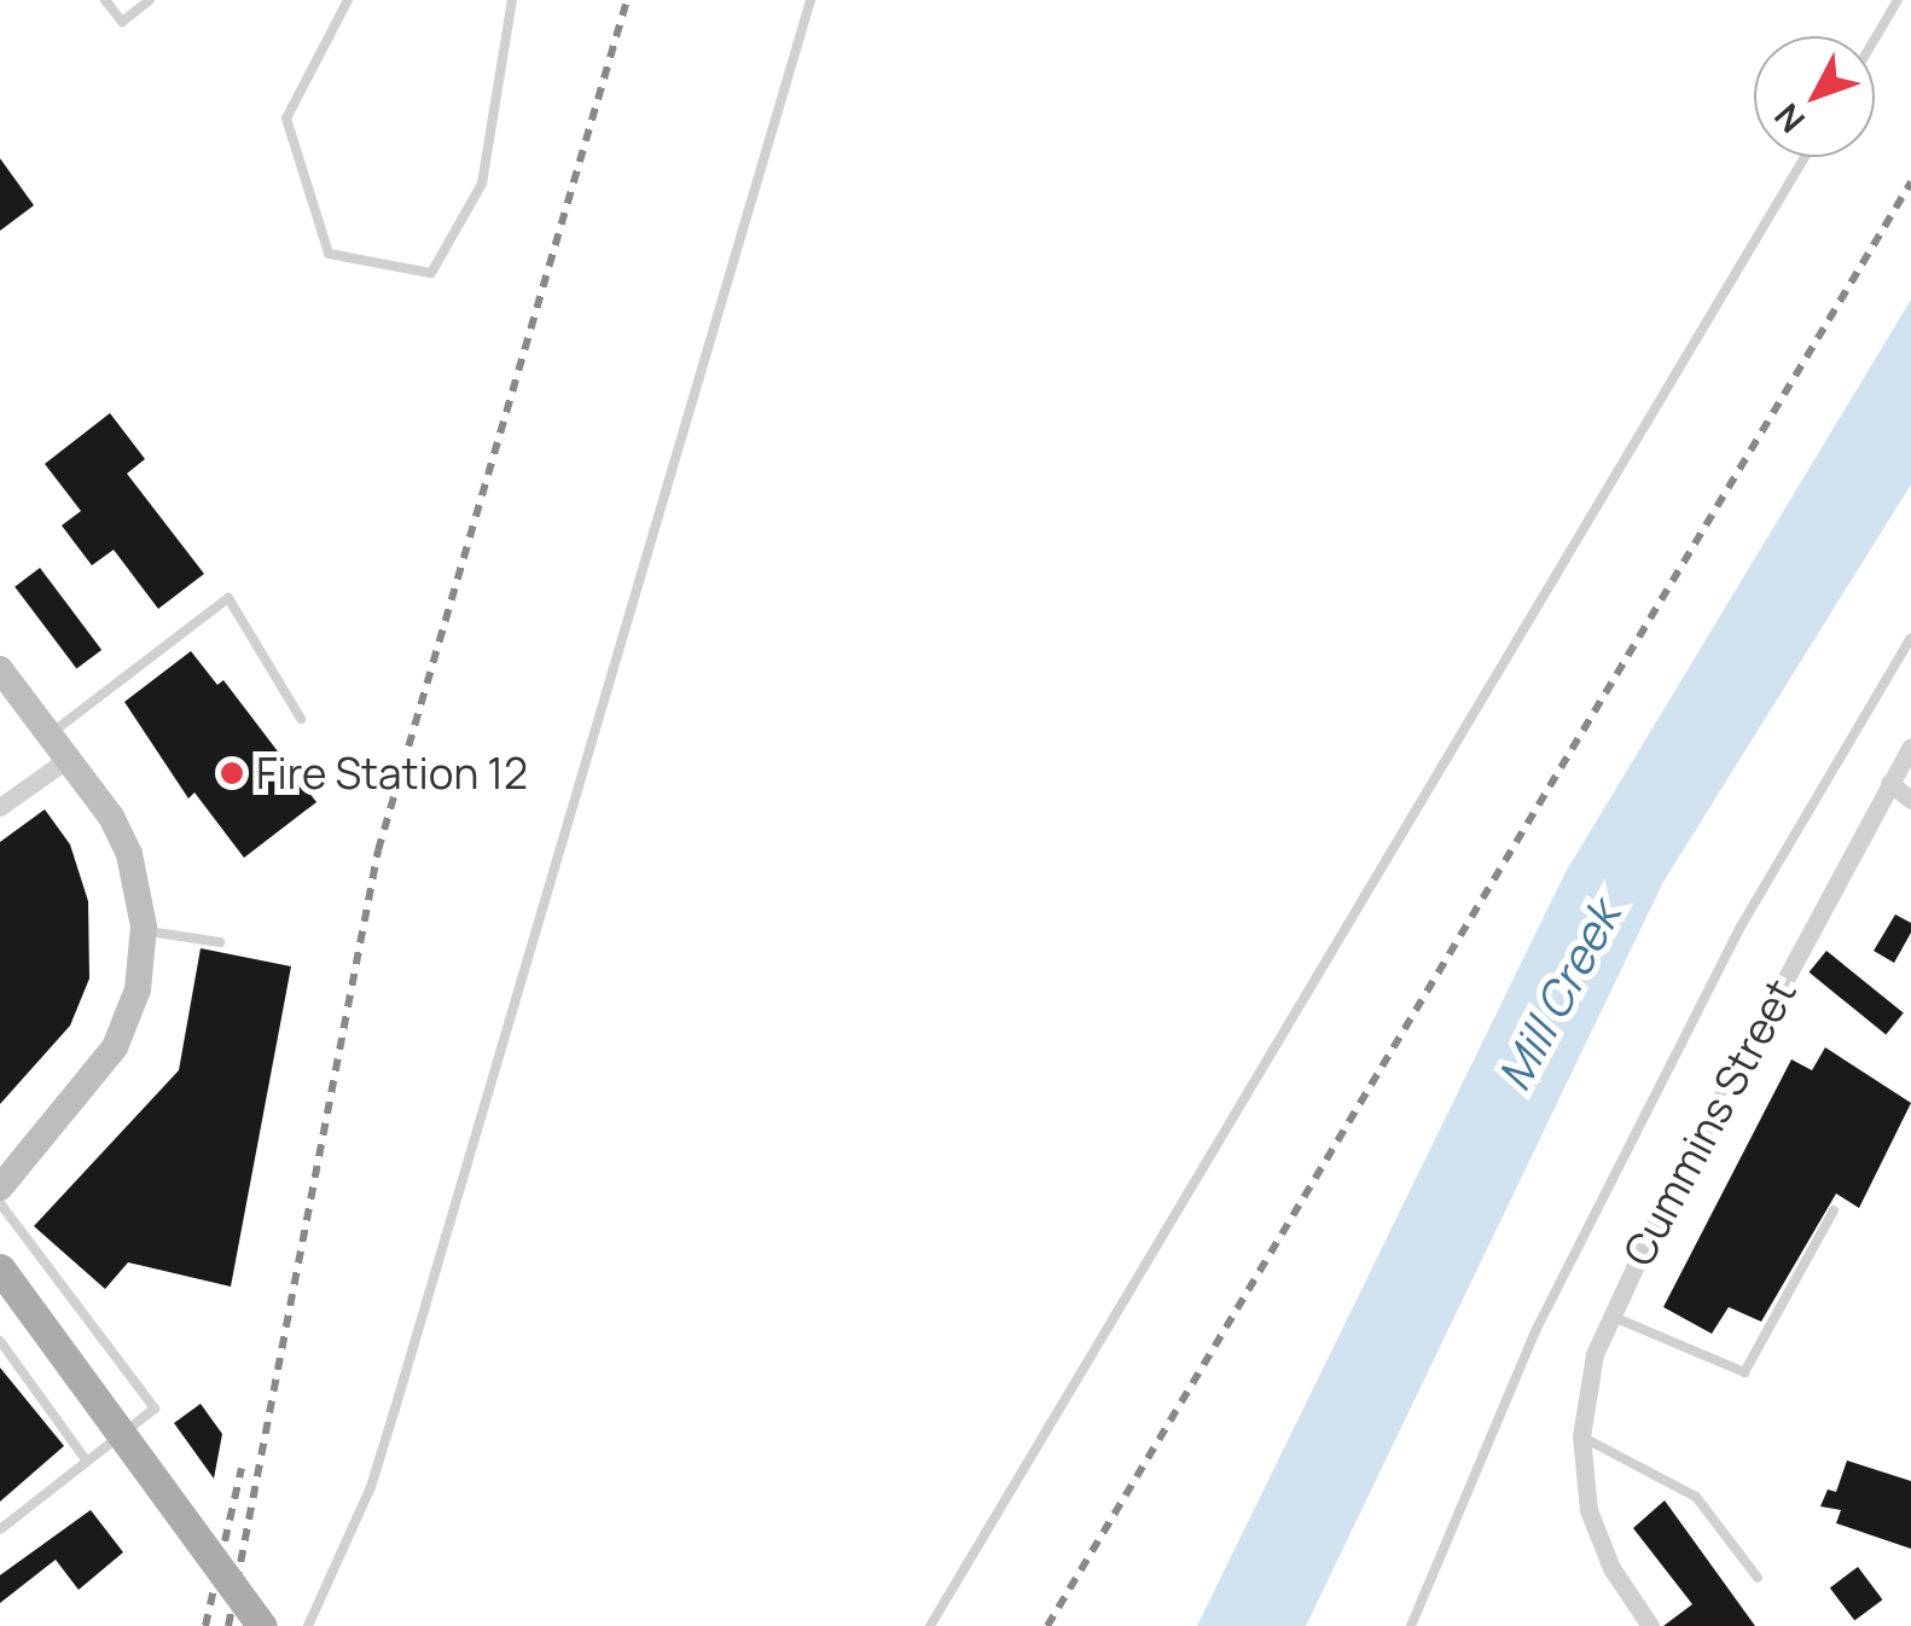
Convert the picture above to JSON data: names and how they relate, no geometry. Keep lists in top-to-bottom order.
{
  "streets": {
    "street": ["Cummins Street"]
  },
  "water": ["Mill Creek"],
  "places": ["Fire Station 12"],
  "north": "bottom left"
}
